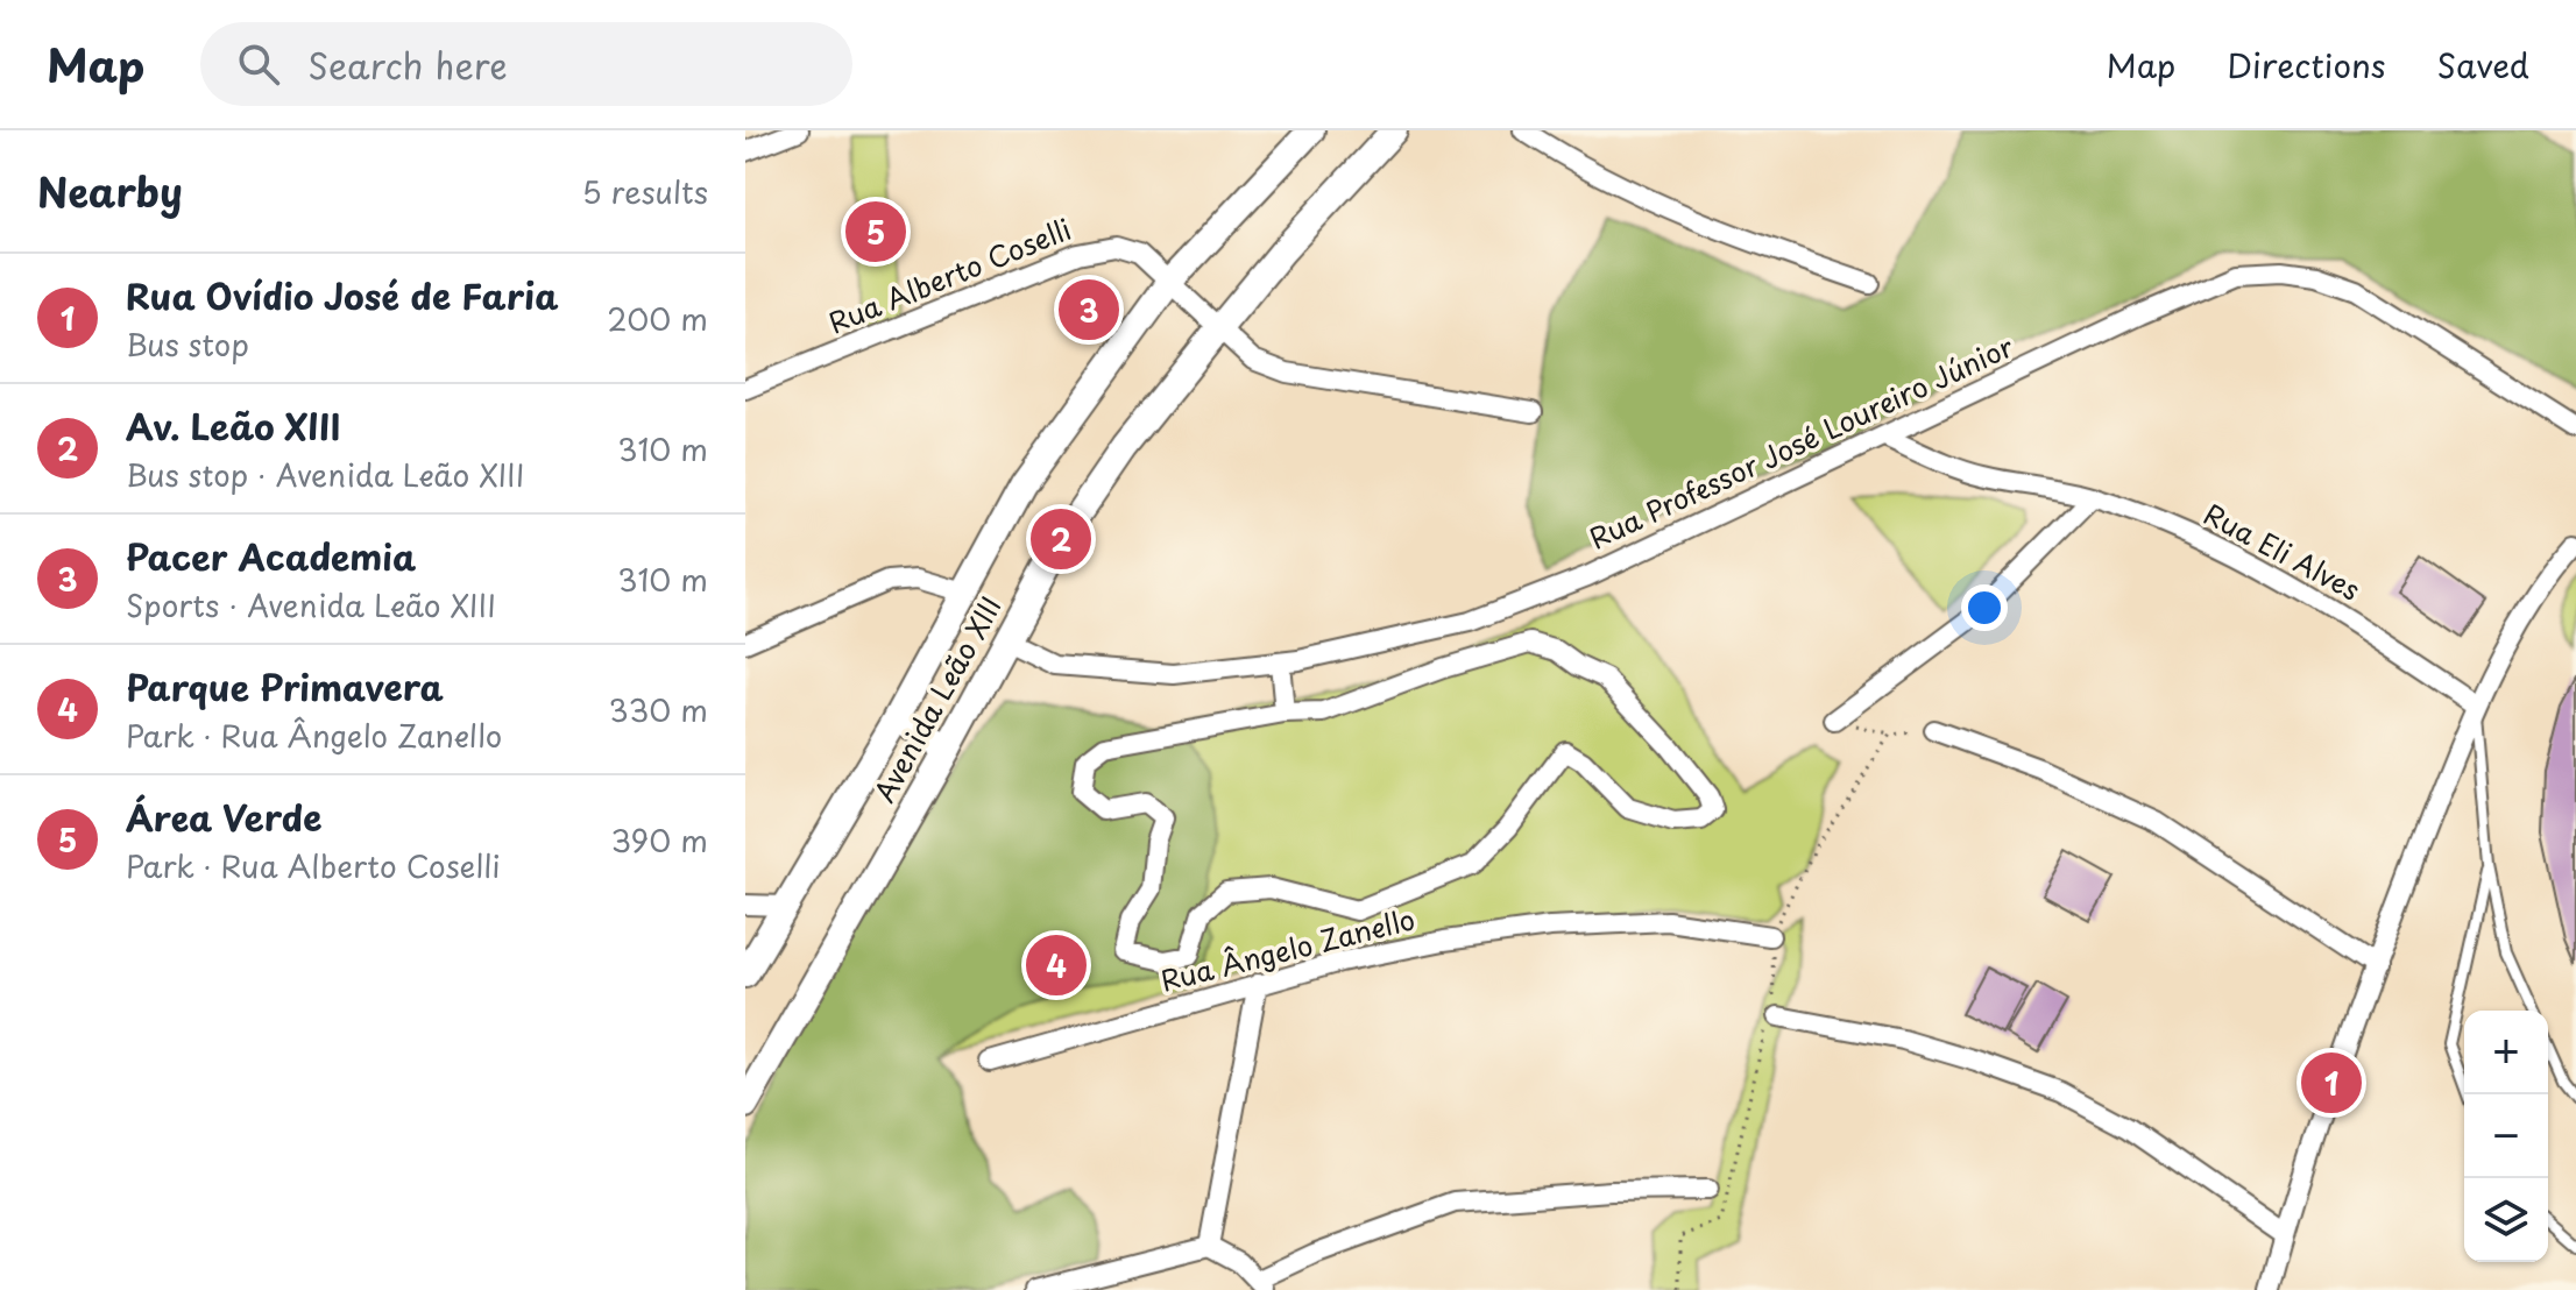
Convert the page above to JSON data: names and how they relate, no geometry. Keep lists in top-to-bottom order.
{
  "streets": {
    "main road": ["Avenida Leão XIII"],
    "street": [
      "Rua Alberto Coselli",
      "Rua Professor José Loureiro Júnior",
      "Rua Eli Alves",
      "Rua Ângelo Zanello"
    ]
  },
  "crossings": [
    ["Rua Alberto Coselli", "Avenida Leão XIII"],
    ["Rua Professor José Loureiro Júnior", "Rua Eli Alves"],
    ["Rua Professor José Loureiro Júnior", "Avenida Leão XIII"]
  ],
  "page": {
    "header": "Map",
    "search": "Search here",
    "nav": ["Map", "Directions", "Saved"],
    "heading": ["Nearby", "5 results"],
    "pins": [
      "5",
      "3",
      "2",
      "4",
      "1"
    ],
    "list": [
      {
        "mark": "1",
        "name": "Rua Ovídio José de Faria",
        "note": "Bus stop",
        "value": "200 m"
      },
      {
        "mark": "2",
        "name": "Av. Leão XIII",
        "note": "Bus stop · Avenida Leão XIII",
        "value": "310 m"
      },
      {
        "mark": "3",
        "name": "Pacer Academia",
        "note": "Sports · Avenida Leão XIII",
        "value": "310 m"
      },
      {
        "mark": "4",
        "name": "Parque Primavera",
        "note": "Park · Rua Ângelo Zanello",
        "value": "330 m"
      },
      {
        "mark": "5",
        "name": "Área Verde",
        "note": "Park · Rua Alberto Coselli",
        "value": "390 m"
      }
    ],
    "map_buttons": ["+", "−"]
  }
}
